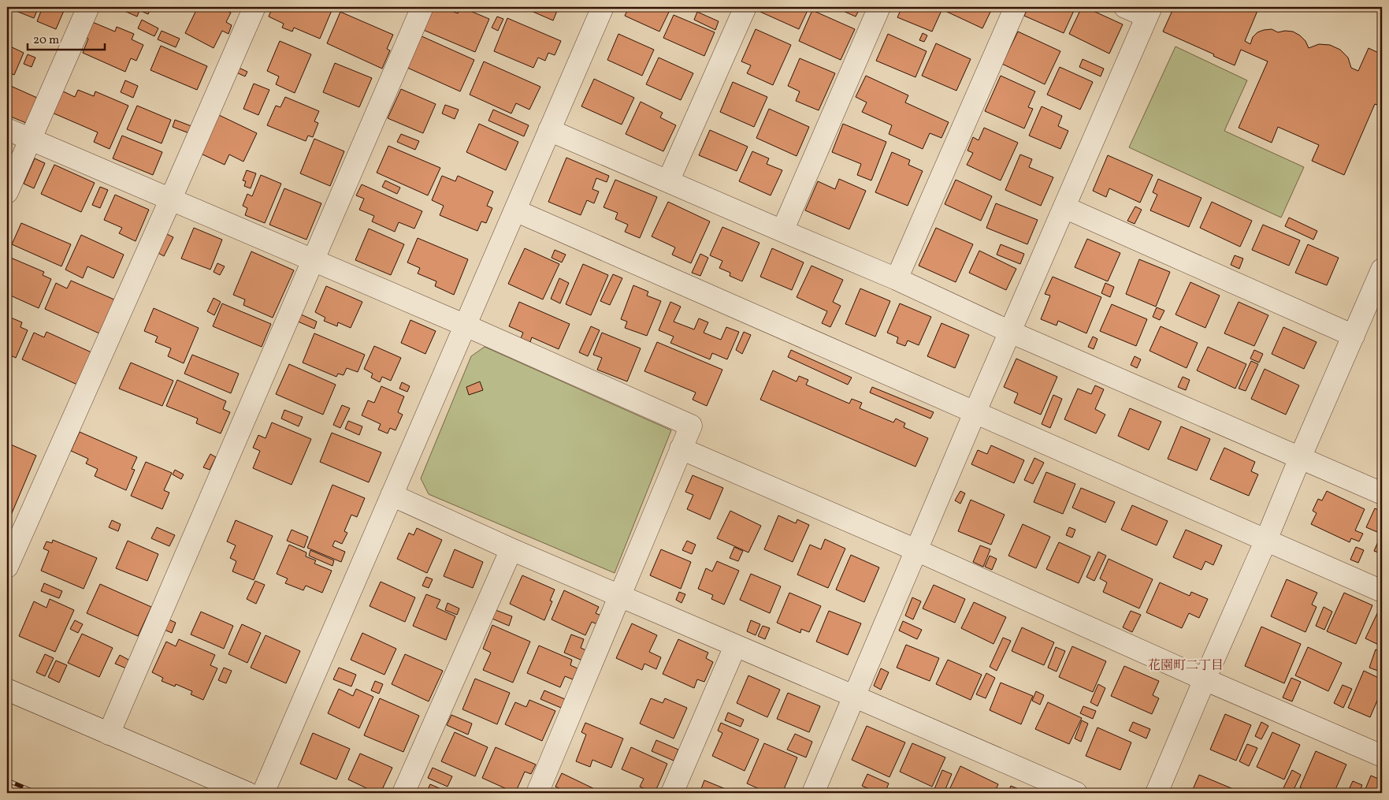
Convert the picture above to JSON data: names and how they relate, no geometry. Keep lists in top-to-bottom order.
{
  "districts": ["花園町二丁目"],
  "scale_bar": "20 m"
}
